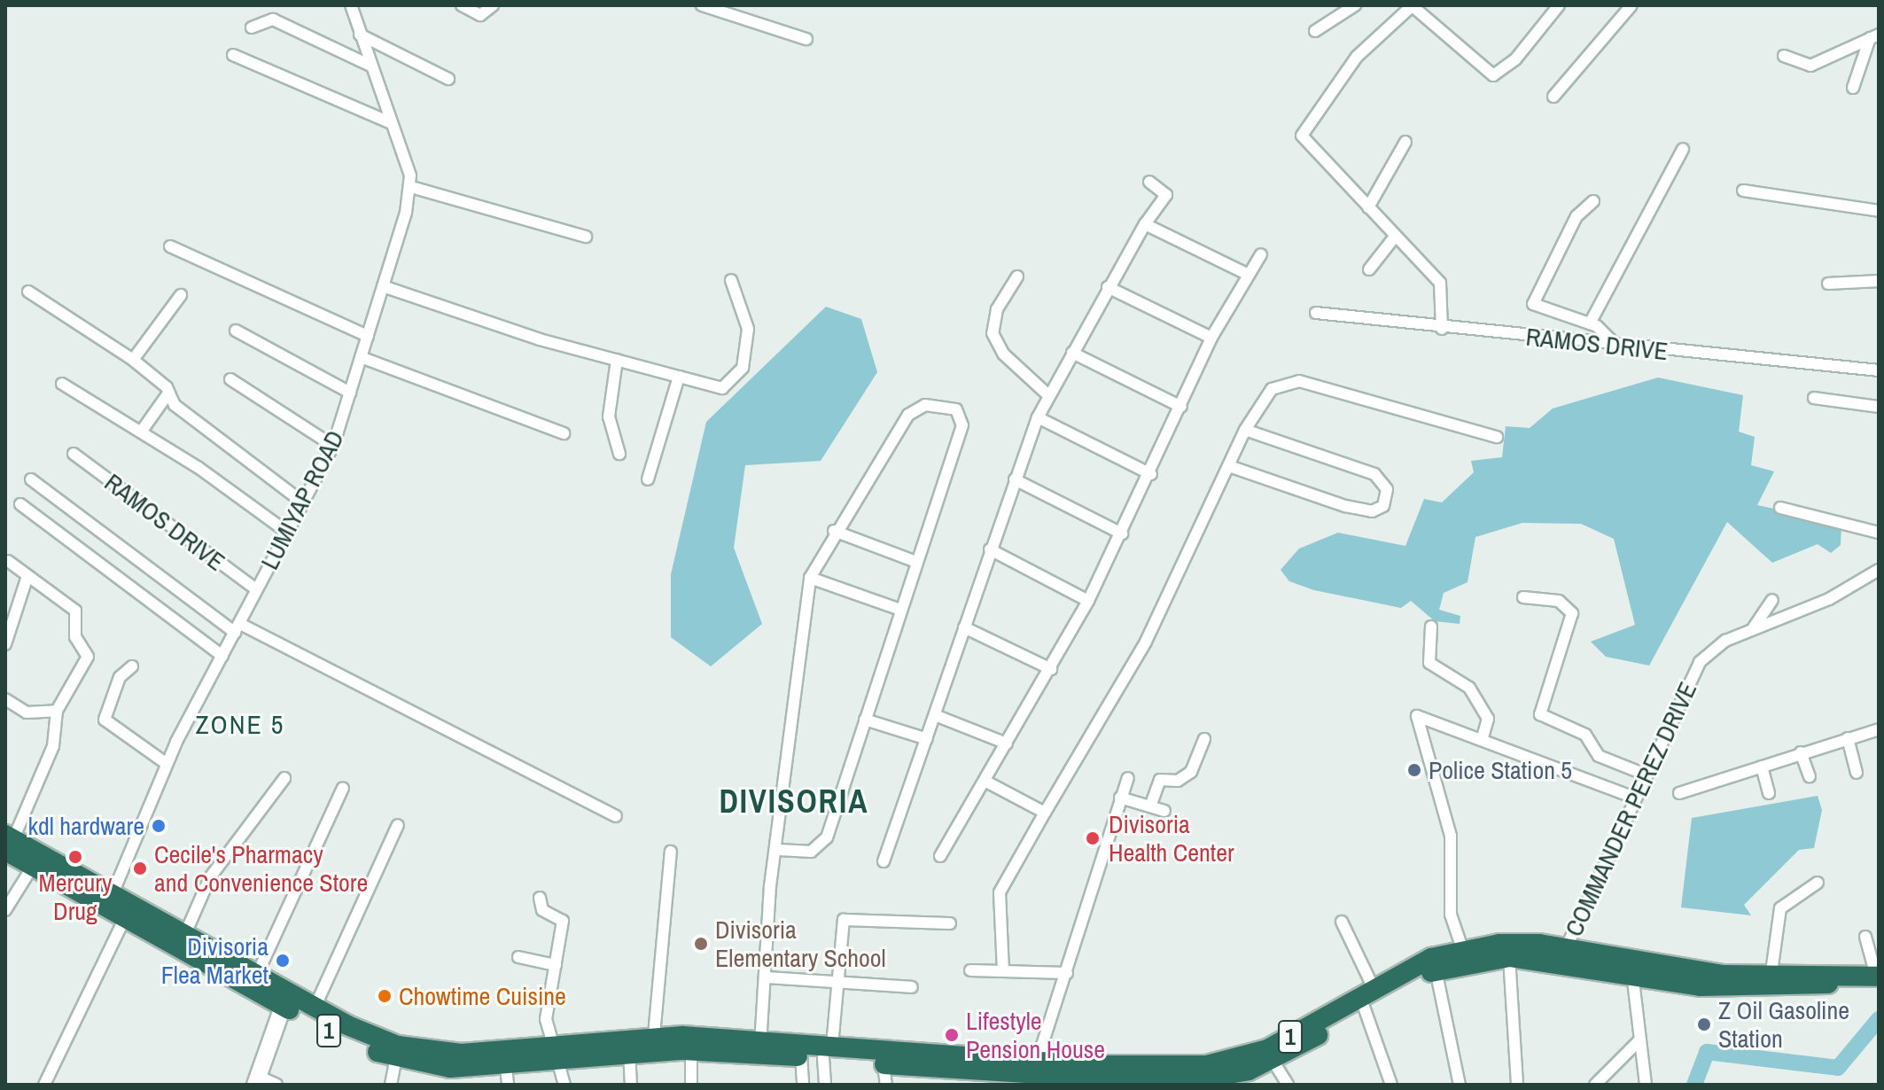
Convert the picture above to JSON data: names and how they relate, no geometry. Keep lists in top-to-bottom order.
{
  "streets": {
    "highway": ["1"],
    "street": ["RAMOS DRIVE", "LUMIYAP ROAD", "COMMANDER PEREZ DRIVE"]
  },
  "crossings": [
    ["RAMOS DRIVE", "LUMIYAP ROAD"],
    ["LUMIYAP ROAD", "1"],
    ["COMMANDER PEREZ DRIVE", "1"]
  ],
  "districts": ["ZONE 5", "DIVISORIA"],
  "places": [
    "Police Station 5",
    "kdl hardware",
    "Divisoria Health Center",
    "Mercury Drug",
    "Cecile's Pharmacy and Convenience Store",
    "Divisoria Elementary School",
    "Divisoria Flea Market",
    "Chowtime Cuisine",
    "Z Oil Gasoline Station",
    "Lifestyle Pension House"
  ]
}
